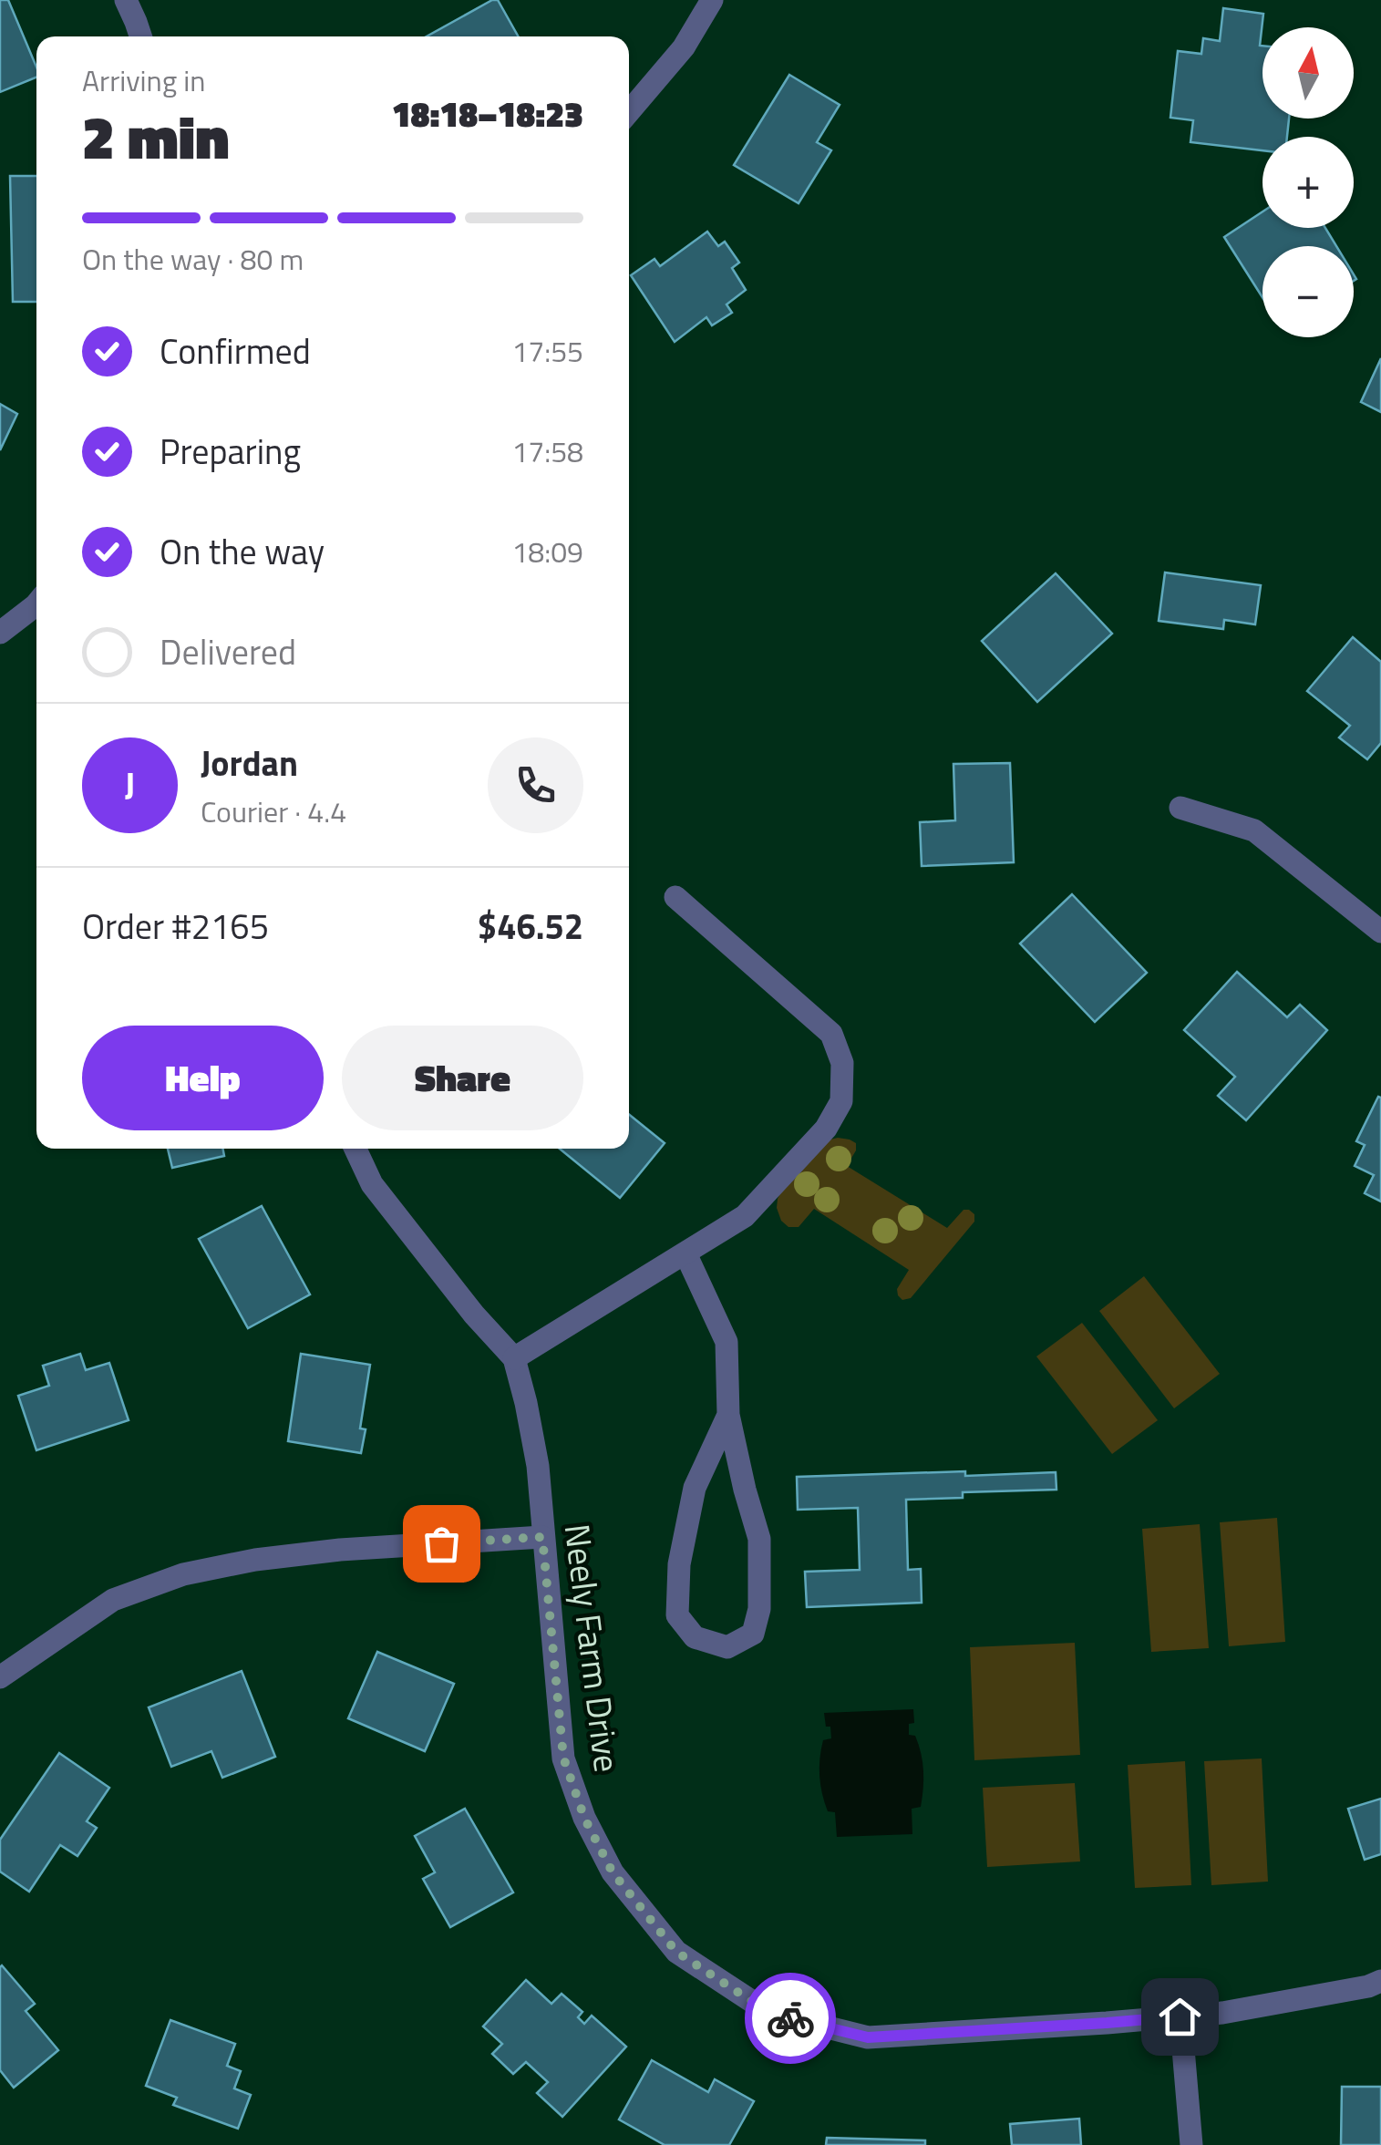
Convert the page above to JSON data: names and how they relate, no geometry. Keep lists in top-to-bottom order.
{
  "streets": {
    "street": ["Neely Farm Drive"]
  },
  "north": "top",
  "page": {
    "map_buttons": ["+", "−"],
    "heading": ["2 min", "Arriving in", "18:18–18:23"],
    "panel": [
      "Jordan",
      "Courier · 4.4",
      "Order #2165",
      "$46.52"
    ],
    "bar": "On the way · 80 m",
    "list": [
      ["Confirmed", "17:55"],
      ["Preparing", "17:58"],
      ["On the way", "18:09"],
      "Delivered"
    ],
    "round": "J",
    "buttons": ["Help", "Share"]
  }
}
